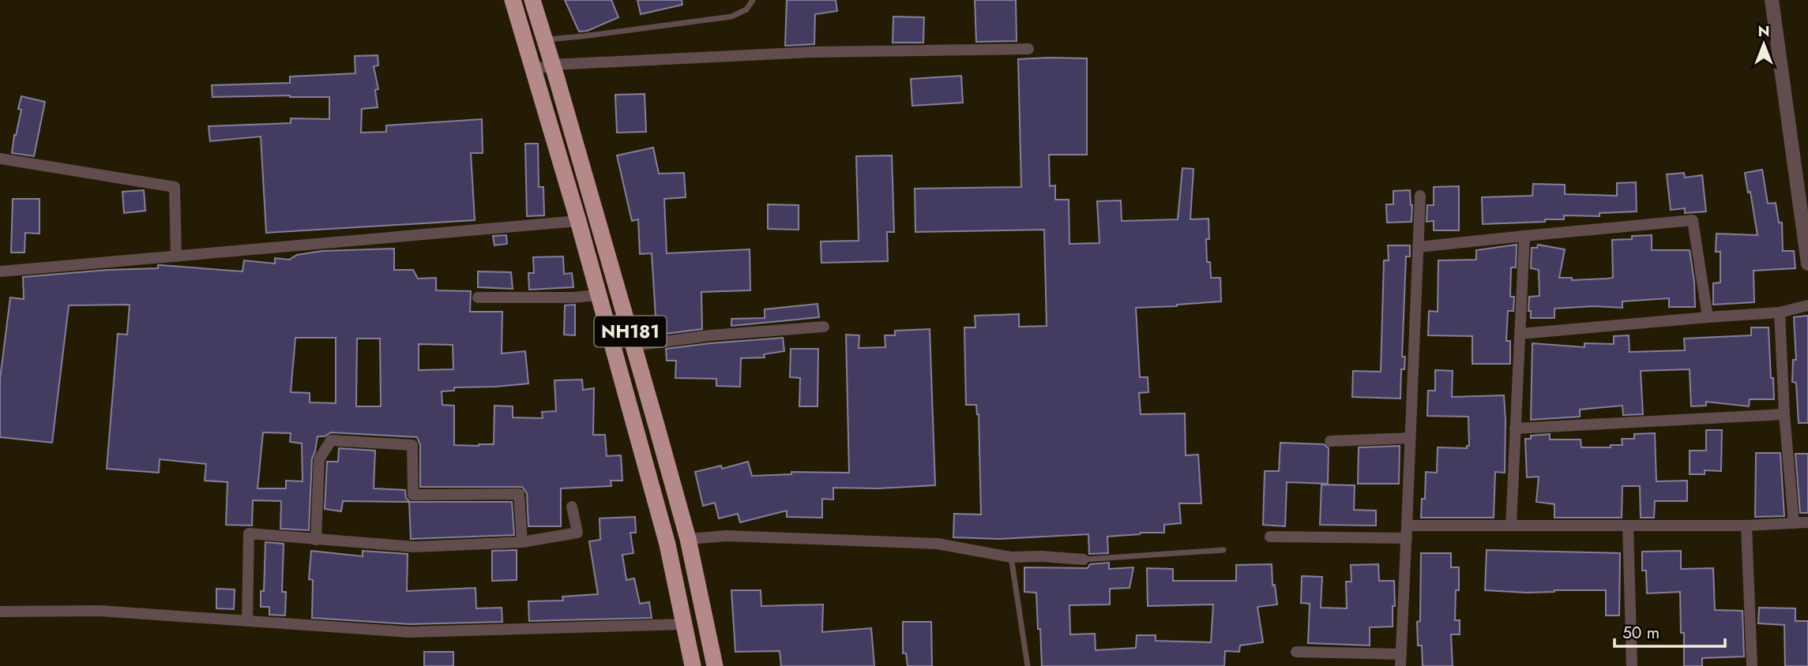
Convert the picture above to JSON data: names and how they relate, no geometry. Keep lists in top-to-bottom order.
{
  "streets": {
    "highway": ["NH181"]
  },
  "scale_bar": "50 m",
  "north": "top"
}
